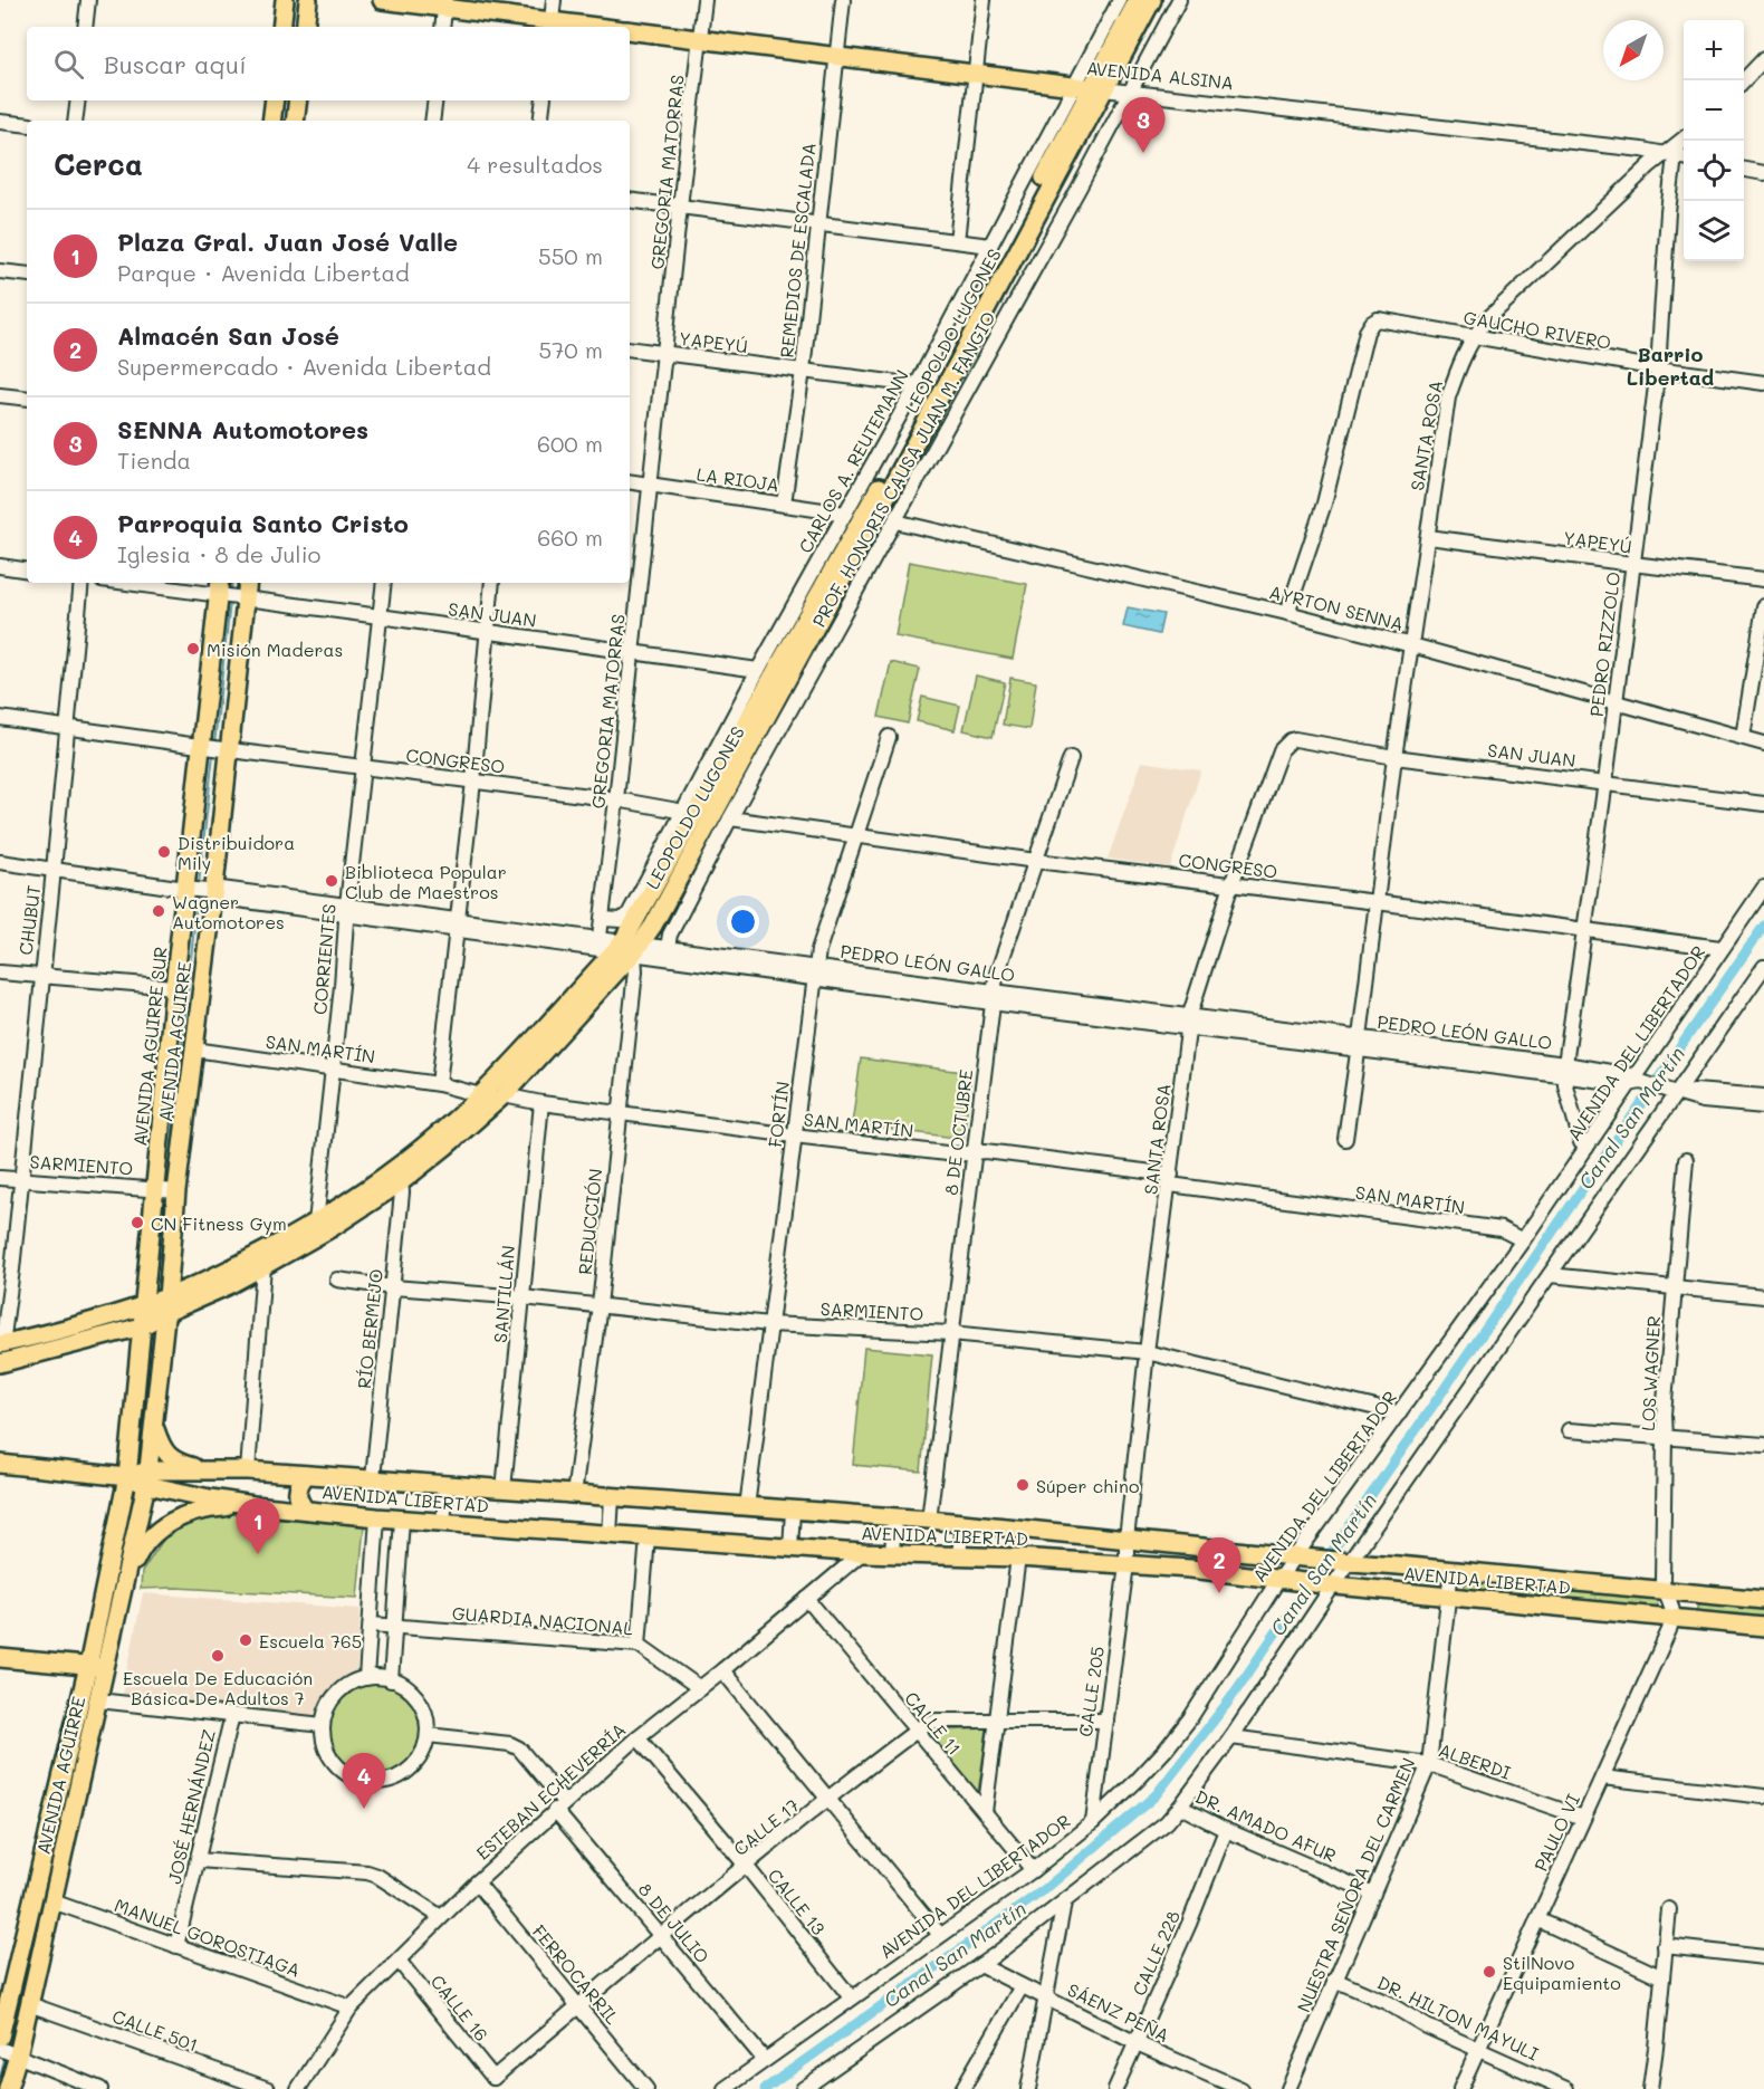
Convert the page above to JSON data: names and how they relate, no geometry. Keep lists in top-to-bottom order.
{
  "streets": {
    "main road": [
      "AVENIDA ALSINA",
      "LEOPOLDO LUGONES",
      "AVENIDA AGUIRRE",
      "AVENIDA AGUIRRE SUR",
      "AVENIDA LIBERTAD"
    ],
    "street": [
      "GREGORIA MATORRAS",
      "REMEDIOS DE ESCALADA",
      "GAUCHO RIVERO",
      "YAPEYÚ",
      "SANTA ROSA",
      "CARLOS A. REUTEMANN",
      "PROF. HONORIS CAUSA JUAN M. FANGIO",
      "LA RIOJA",
      "AYRTON SENNA",
      "SAN JUAN",
      "PEDRO RIZZOLO",
      "CONGRESO",
      "CHUBUT",
      "CORRIENTES",
      "PEDRO LEÓN GALLO",
      "AVENIDA DEL LIBERTADOR",
      "SAN MARTÍN",
      "FORTÍN",
      "8 DE OCTUBRE",
      "SARMIENTO",
      "REDUCCIÓN",
      "SANTILLÁN",
      "RÍO BERMEJO",
      "LOS WAGNER",
      "GUARDIA NACIONAL",
      "CALLE 205",
      "CALLE 11",
      "ALBERDI",
      "ESTEBAN ECHEVERRÍA",
      "JOSÉ HERNÁNDEZ",
      "DR. AMADO AFUR",
      "CALLE 17",
      "PAULO VI",
      "NUESTRA SEÑORA DEL CARMEN",
      "CALLE 13",
      "8 DE JULIO",
      "MANUEL GOROSTIAGA",
      "CALLE 228",
      "FERROCARRIL",
      "CALLE 16",
      "SÁENZ PEÑA",
      "DR. HILTON MAYULI",
      "CALLE 501"
    ]
  },
  "crossings": [
    ["AVENIDA ALSINA", "GREGORIA MATORRAS"],
    ["AVENIDA ALSINA", "REMEDIOS DE ESCALADA"],
    ["AVENIDA ALSINA", "LEOPOLDO LUGONES"],
    ["AVENIDA ALSINA", "SANTA ROSA"],
    ["AVENIDA ALSINA", "CARLOS A. REUTEMANN"],
    ["AVENIDA ALSINA", "PROF. HONORIS CAUSA JUAN M. FANGIO"],
    ["AVENIDA ALSINA", "PEDRO RIZZOLO"],
    ["GREGORIA MATORRAS", "YAPEYÚ"],
    ["GREGORIA MATORRAS", "CARLOS A. REUTEMANN"],
    ["GREGORIA MATORRAS", "LA RIOJA"],
    ["GREGORIA MATORRAS", "SAN JUAN"],
    ["GREGORIA MATORRAS", "CONGRESO"],
    ["GREGORIA MATORRAS", "PEDRO LEÓN GALLO"],
    ["REMEDIOS DE ESCALADA", "YAPEYÚ"],
    ["REMEDIOS DE ESCALADA", "LA RIOJA"],
    ["GAUCHO RIVERO", "SANTA ROSA"],
    ["GAUCHO RIVERO", "AYRTON SENNA"],
    ["GAUCHO RIVERO", "PEDRO RIZZOLO"],
    ["LEOPOLDO LUGONES", "CARLOS A. REUTEMANN"],
    ["LEOPOLDO LUGONES", "CHUBUT"],
    ["LEOPOLDO LUGONES", "CORRIENTES"],
    ["LEOPOLDO LUGONES", "PEDRO LEÓN GALLO"],
    ["LEOPOLDO LUGONES", "AVENIDA AGUIRRE"],
    ["LEOPOLDO LUGONES", "AVENIDA AGUIRRE SUR"],
    ["LEOPOLDO LUGONES", "SAN MARTÍN"],
    ["LEOPOLDO LUGONES", "REDUCCIÓN"],
    ["LEOPOLDO LUGONES", "RÍO BERMEJO"],
    ["YAPEYÚ", "SANTA ROSA"],
    ["YAPEYÚ", "CARLOS A. REUTEMANN"],
    ["YAPEYÚ", "PEDRO RIZZOLO"],
    ["SANTA ROSA", "AYRTON SENNA"],
    ["SANTA ROSA", "SAN JUAN"],
    ["SANTA ROSA", "PEDRO RIZZOLO"],
    ["SANTA ROSA", "CONGRESO"],
    ["SANTA ROSA", "PEDRO LEÓN GALLO"],
    ["SANTA ROSA", "SAN MARTÍN"],
    ["SANTA ROSA", "SARMIENTO"],
    ["SANTA ROSA", "AVENIDA LIBERTAD"],
    ["SANTA ROSA", "CALLE 205"],
    ["CARLOS A. REUTEMANN", "LA RIOJA"],
    ["CARLOS A. REUTEMANN", "SAN JUAN"],
    ["CARLOS A. REUTEMANN", "CONGRESO"],
    ["PROF. HONORIS CAUSA JUAN M. FANGIO", "AYRTON SENNA"],
    ["PROF. HONORIS CAUSA JUAN M. FANGIO", "CONGRESO"],
    ["PROF. HONORIS CAUSA JUAN M. FANGIO", "PEDRO LEÓN GALLO"],
    ["AYRTON SENNA", "PEDRO RIZZOLO"],
    ["SAN JUAN", "PEDRO RIZZOLO"],
    ["SAN JUAN", "CORRIENTES"],
    ["SAN JUAN", "AVENIDA AGUIRRE SUR"],
    ["PEDRO RIZZOLO", "CONGRESO"],
    ["PEDRO RIZZOLO", "PEDRO LEÓN GALLO"],
    ["PEDRO RIZZOLO", "AVENIDA DEL LIBERTADOR"],
    ["CONGRESO", "CHUBUT"],
    ["CONGRESO", "CORRIENTES"],
    ["CONGRESO", "AVENIDA DEL LIBERTADOR"],
    ["CONGRESO", "AVENIDA AGUIRRE SUR"],
    ["CONGRESO", "FORTÍN"],
    ["CONGRESO", "8 DE OCTUBRE"],
    ["CHUBUT", "PEDRO LEÓN GALLO"],
    ["CHUBUT", "SARMIENTO"],
    ["CORRIENTES", "PEDRO LEÓN GALLO"],
    ["CORRIENTES", "SAN MARTÍN"],
    ["PEDRO LEÓN GALLO", "AVENIDA AGUIRRE"],
    ["PEDRO LEÓN GALLO", "AVENIDA DEL LIBERTADOR"],
    ["PEDRO LEÓN GALLO", "AVENIDA AGUIRRE SUR"],
    ["PEDRO LEÓN GALLO", "FORTÍN"],
    ["PEDRO LEÓN GALLO", "8 DE OCTUBRE"],
    ["PEDRO LEÓN GALLO", "REDUCCIÓN"],
    ["AVENIDA AGUIRRE", "AVENIDA AGUIRRE SUR"],
    ["AVENIDA AGUIRRE", "SAN MARTÍN"],
    ["AVENIDA AGUIRRE", "SARMIENTO"],
    ["AVENIDA AGUIRRE", "AVENIDA LIBERTAD"],
    ["AVENIDA AGUIRRE", "MANUEL GOROSTIAGA"],
    ["AVENIDA AGUIRRE", "CALLE 501"],
    ["AVENIDA DEL LIBERTADOR", "SAN MARTÍN"],
    ["AVENIDA DEL LIBERTADOR", "SARMIENTO"],
    ["AVENIDA DEL LIBERTADOR", "AVENIDA LIBERTAD"],
    ["AVENIDA DEL LIBERTADOR", "CALLE 205"],
    ["AVENIDA DEL LIBERTADOR", "CALLE 11"],
    ["AVENIDA DEL LIBERTADOR", "CALLE 13"],
    ["AVENIDA DEL LIBERTADOR", "8 DE JULIO"],
    ["AVENIDA AGUIRRE SUR", "SARMIENTO"],
    ["AVENIDA AGUIRRE SUR", "AVENIDA LIBERTAD"],
    ["SAN MARTÍN", "FORTÍN"],
    ["SAN MARTÍN", "8 DE OCTUBRE"],
    ["SAN MARTÍN", "REDUCCIÓN"],
    ["SAN MARTÍN", "SANTILLÁN"],
    ["FORTÍN", "SARMIENTO"],
    ["FORTÍN", "AVENIDA LIBERTAD"],
    ["8 DE OCTUBRE", "SARMIENTO"],
    ["8 DE OCTUBRE", "AVENIDA LIBERTAD"],
    ["SARMIENTO", "REDUCCIÓN"],
    ["SARMIENTO", "SANTILLÁN"],
    ["SARMIENTO", "RÍO BERMEJO"],
    ["REDUCCIÓN", "AVENIDA LIBERTAD"],
    ["SANTILLÁN", "AVENIDA LIBERTAD"],
    ["RÍO BERMEJO", "AVENIDA LIBERTAD"],
    ["LOS WAGNER", "AVENIDA LIBERTAD"],
    ["AVENIDA LIBERTAD", "CALLE 205"],
    ["AVENIDA LIBERTAD", "ESTEBAN ECHEVERRÍA"],
    ["AVENIDA LIBERTAD", "PAULO VI"],
    ["AVENIDA LIBERTAD", "NUESTRA SEÑORA DEL CARMEN"],
    ["GUARDIA NACIONAL", "ESTEBAN ECHEVERRÍA"],
    ["CALLE 205", "CALLE 17"],
    ["CALLE 11", "ESTEBAN ECHEVERRÍA"],
    ["CALLE 11", "CALLE 17"],
    ["ALBERDI", "PAULO VI"],
    ["ALBERDI", "NUESTRA SEÑORA DEL CARMEN"],
    ["ESTEBAN ECHEVERRÍA", "CALLE 13"],
    ["ESTEBAN ECHEVERRÍA", "8 DE JULIO"],
    ["ESTEBAN ECHEVERRÍA", "MANUEL GOROSTIAGA"],
    ["ESTEBAN ECHEVERRÍA", "FERROCARRIL"],
    ["ESTEBAN ECHEVERRÍA", "CALLE 16"],
    ["JOSÉ HERNÁNDEZ", "MANUEL GOROSTIAGA"],
    ["DR. AMADO AFUR", "NUESTRA SEÑORA DEL CARMEN"],
    ["DR. AMADO AFUR", "CALLE 228"],
    ["CALLE 17", "CALLE 13"],
    ["CALLE 17", "8 DE JULIO"],
    ["CALLE 17", "FERROCARRIL"],
    ["CALLE 17", "CALLE 16"],
    ["PAULO VI", "DR. HILTON MAYULI"],
    ["NUESTRA SEÑORA DEL CARMEN", "DR. HILTON MAYULI"],
    ["CALLE 228", "SÁENZ PEÑA"]
  ],
  "districts": ["Barrio Libertad"],
  "water": ["Canal San Martín"],
  "places": [
    "Misión Maderas",
    "Distribuidora Mily",
    "Biblioteca Popular Club de Maestros",
    "Wagner Automotores",
    "CN Fitness Gym",
    "Súper chino",
    "Escuela 765",
    "Escuela De Educación Básica De Adultos 7",
    "StilNovo Equipamiento"
  ],
  "north": "bottom left",
  "page": {
    "map_buttons": ["+", "−"],
    "search": "Buscar aquí",
    "pins": [
      "3",
      "1",
      "2",
      "4"
    ],
    "heading": ["Cerca", "4 resultados"],
    "list": [
      {
        "mark": "1",
        "name": "Plaza Gral. Juan José Valle",
        "note": "Parque · Avenida Libertad",
        "value": "550 m"
      },
      {
        "mark": "2",
        "name": "Almacén San José",
        "note": "Supermercado · Avenida Libertad",
        "value": "570 m"
      },
      {
        "mark": "3",
        "name": "SENNA Automotores",
        "note": "Tienda",
        "value": "600 m"
      },
      {
        "mark": "4",
        "name": "Parroquia Santo Cristo",
        "note": "Iglesia · 8 de Julio",
        "value": "660 m"
      }
    ]
  }
}
